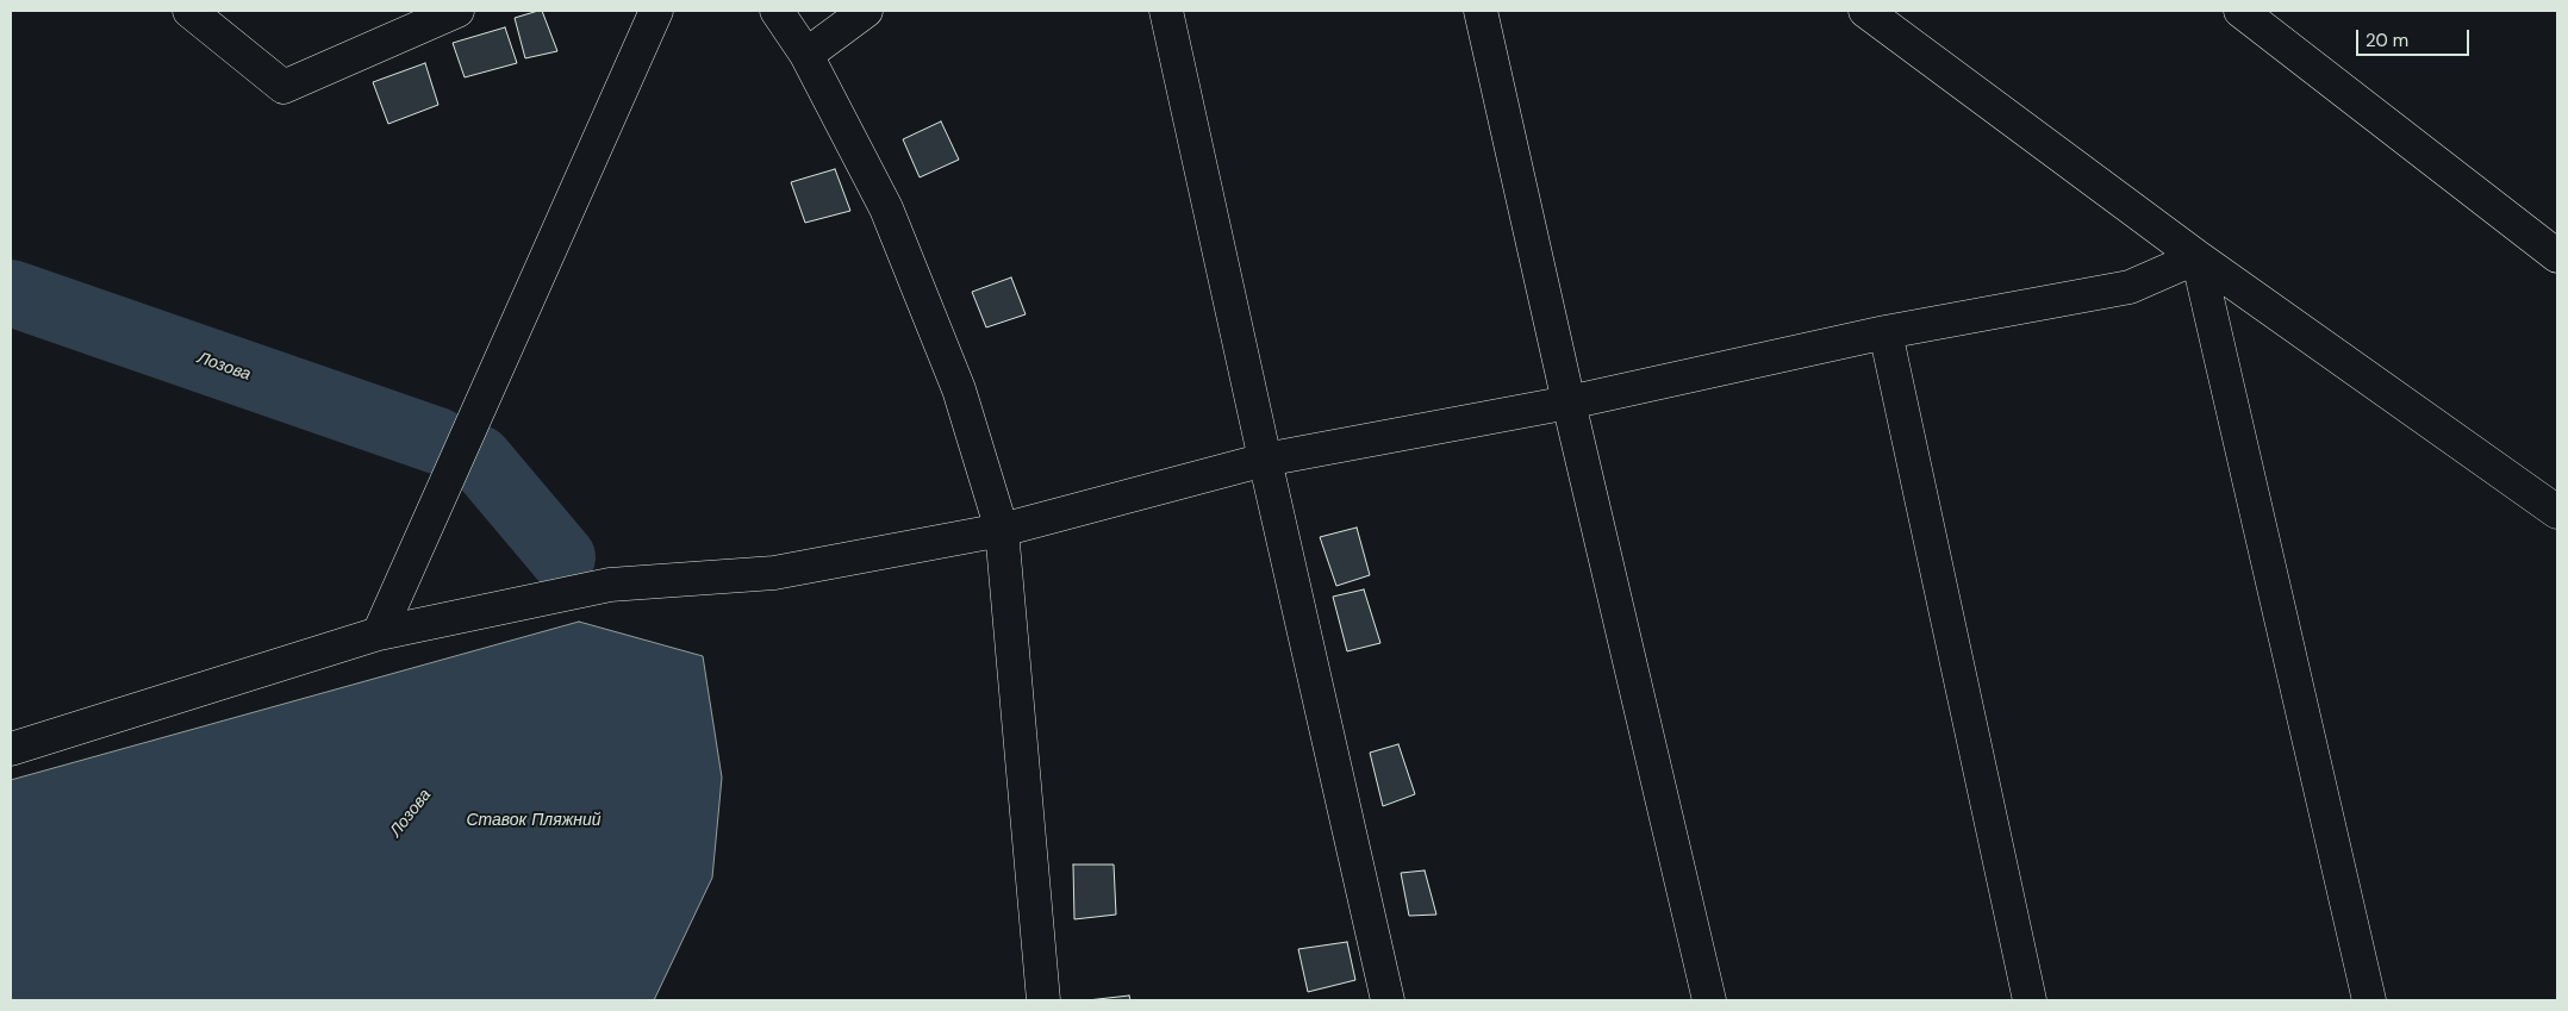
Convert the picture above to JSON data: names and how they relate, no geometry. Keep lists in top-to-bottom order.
{
  "water": ["Лозова", "Ставок Пляжний"],
  "scale_bar": "20 m"
}
